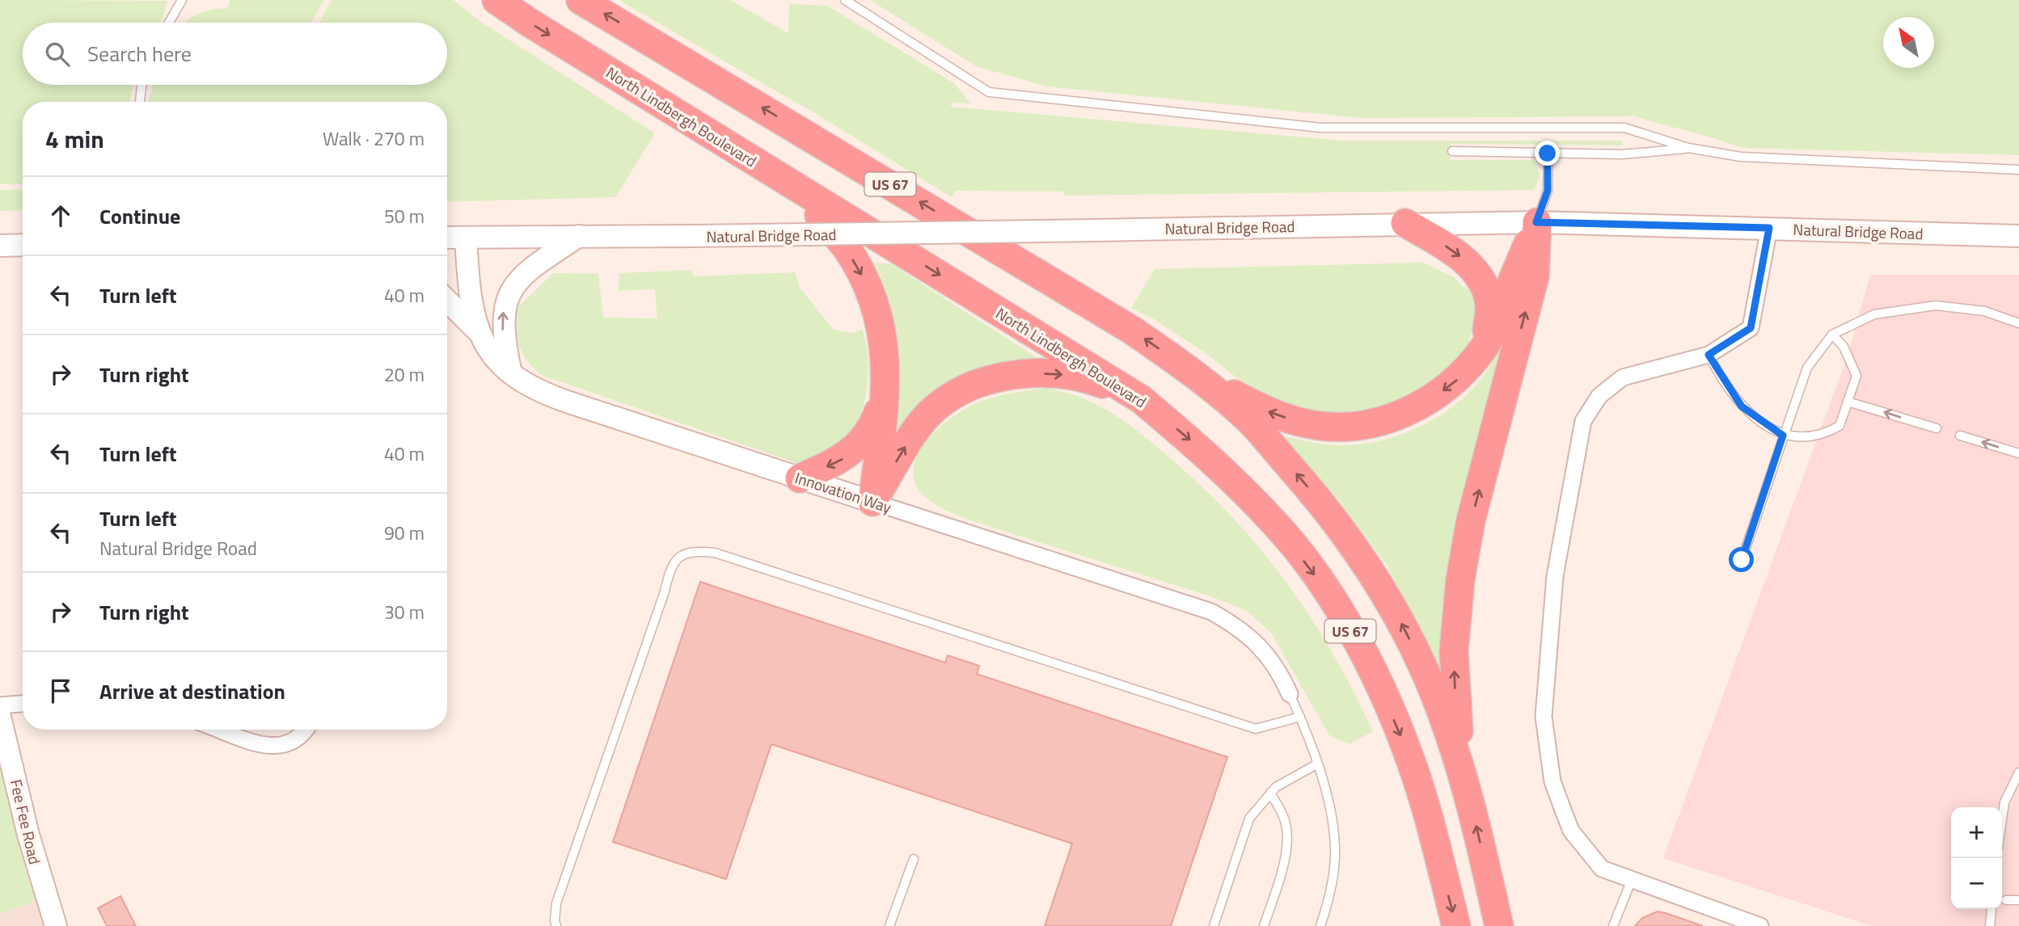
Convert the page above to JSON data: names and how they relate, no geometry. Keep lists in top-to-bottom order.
{
  "streets": {
    "highway": ["North Lindbergh Boulevard", "US 67"],
    "main road": ["Natural Bridge Road", "Innovation Way", "Fee Fee Road"]
  },
  "crossings": [
    ["Natural Bridge Road", "Innovation Way"]
  ],
  "north": "top left",
  "page": {
    "search": "Search here",
    "heading": ["4 min", "Walk · 270 m"],
    "list": [
      ["Continue", "50 m"],
      ["Turn left", "40 m"],
      ["Turn right", "20 m"],
      ["Turn left", "40 m"],
      ["Turn left", "Natural Bridge Road", "90 m"],
      ["Turn right", "30 m"],
      "Arrive at destination"
    ],
    "map_buttons": ["+", "−"]
  }
}
